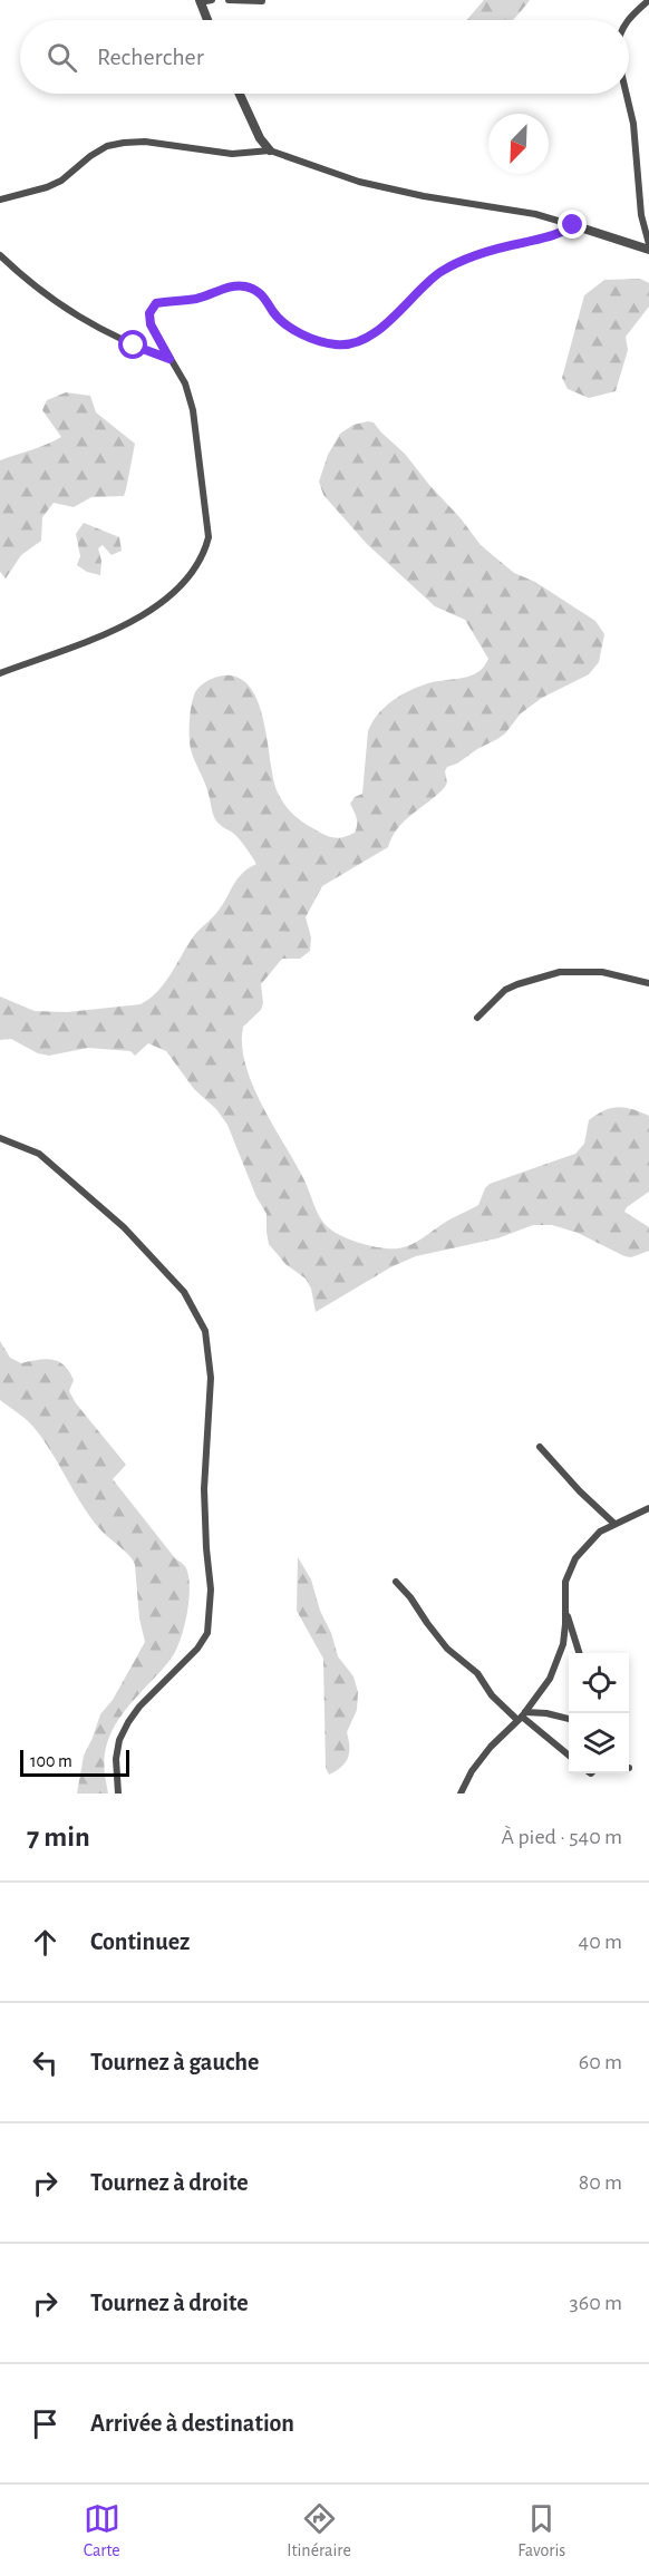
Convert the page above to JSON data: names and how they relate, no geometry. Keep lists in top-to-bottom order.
{
  "scale_bar": "100 m",
  "north": "bottom left",
  "page": {
    "search": "Rechercher",
    "scale": "100 m",
    "heading": ["7 min", "À pied · 540 m"],
    "list": [
      ["Continuez", "40 m"],
      ["Tournez à gauche", "60 m"],
      ["Tournez à droite", "80 m"],
      ["Tournez à droite", "360 m"],
      "Arrivée à destination"
    ],
    "nav": ["Carte", "Itinéraire", "Favoris"]
  }
}
